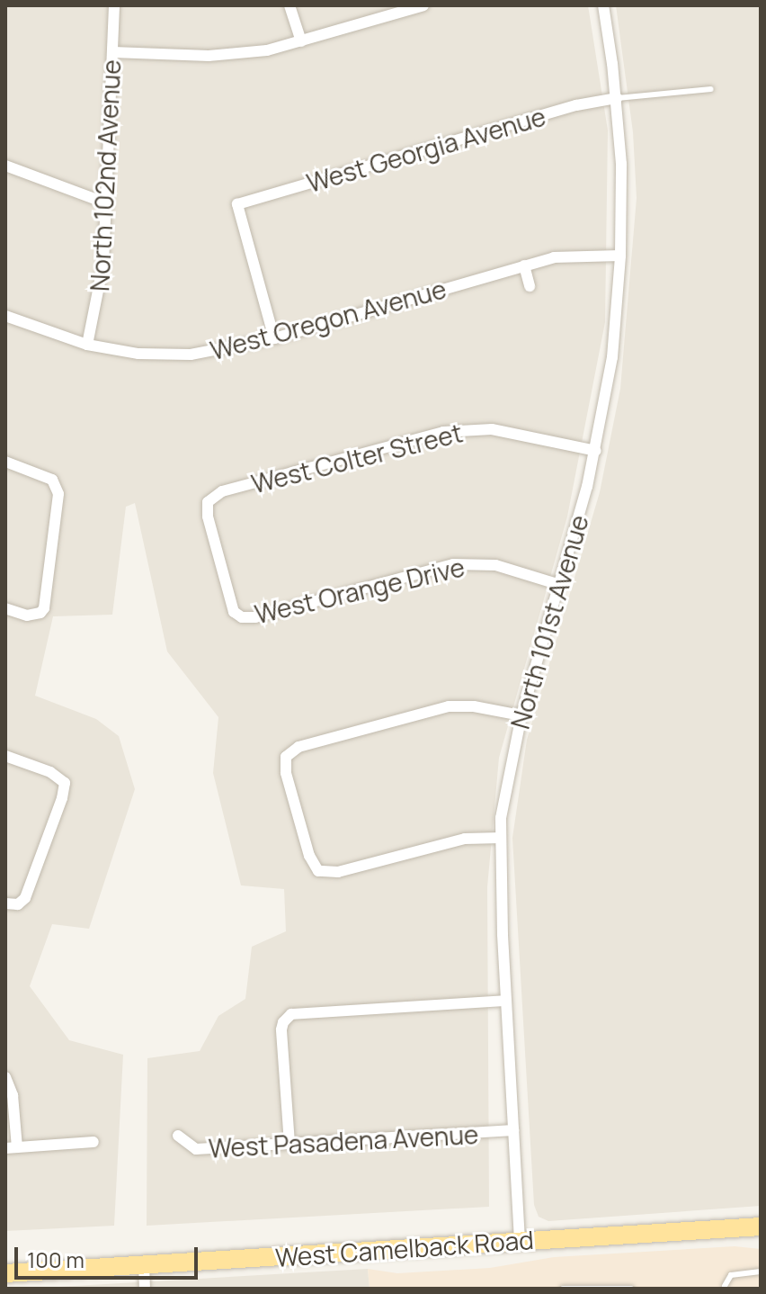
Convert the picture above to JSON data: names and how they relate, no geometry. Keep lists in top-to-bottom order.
{
  "streets": {
    "main road": ["West Camelback Road"],
    "street": [
      "West Georgia Avenue",
      "North 102nd Avenue",
      "West Oregon Avenue",
      "West Colter Street",
      "West Orange Drive",
      "North 101st Avenue",
      "West Pasadena Avenue"
    ]
  },
  "crossings": [
    ["West Georgia Avenue", "West Oregon Avenue"],
    ["West Georgia Avenue", "North 101st Avenue"],
    ["North 102nd Avenue", "West Oregon Avenue"],
    ["West Oregon Avenue", "North 101st Avenue"],
    ["West Colter Street", "West Orange Drive"],
    ["West Colter Street", "North 101st Avenue"],
    ["West Orange Drive", "North 101st Avenue"],
    ["North 101st Avenue", "West Pasadena Avenue"],
    ["North 101st Avenue", "West Camelback Road"]
  ],
  "scale_bar": "100 m"
}
